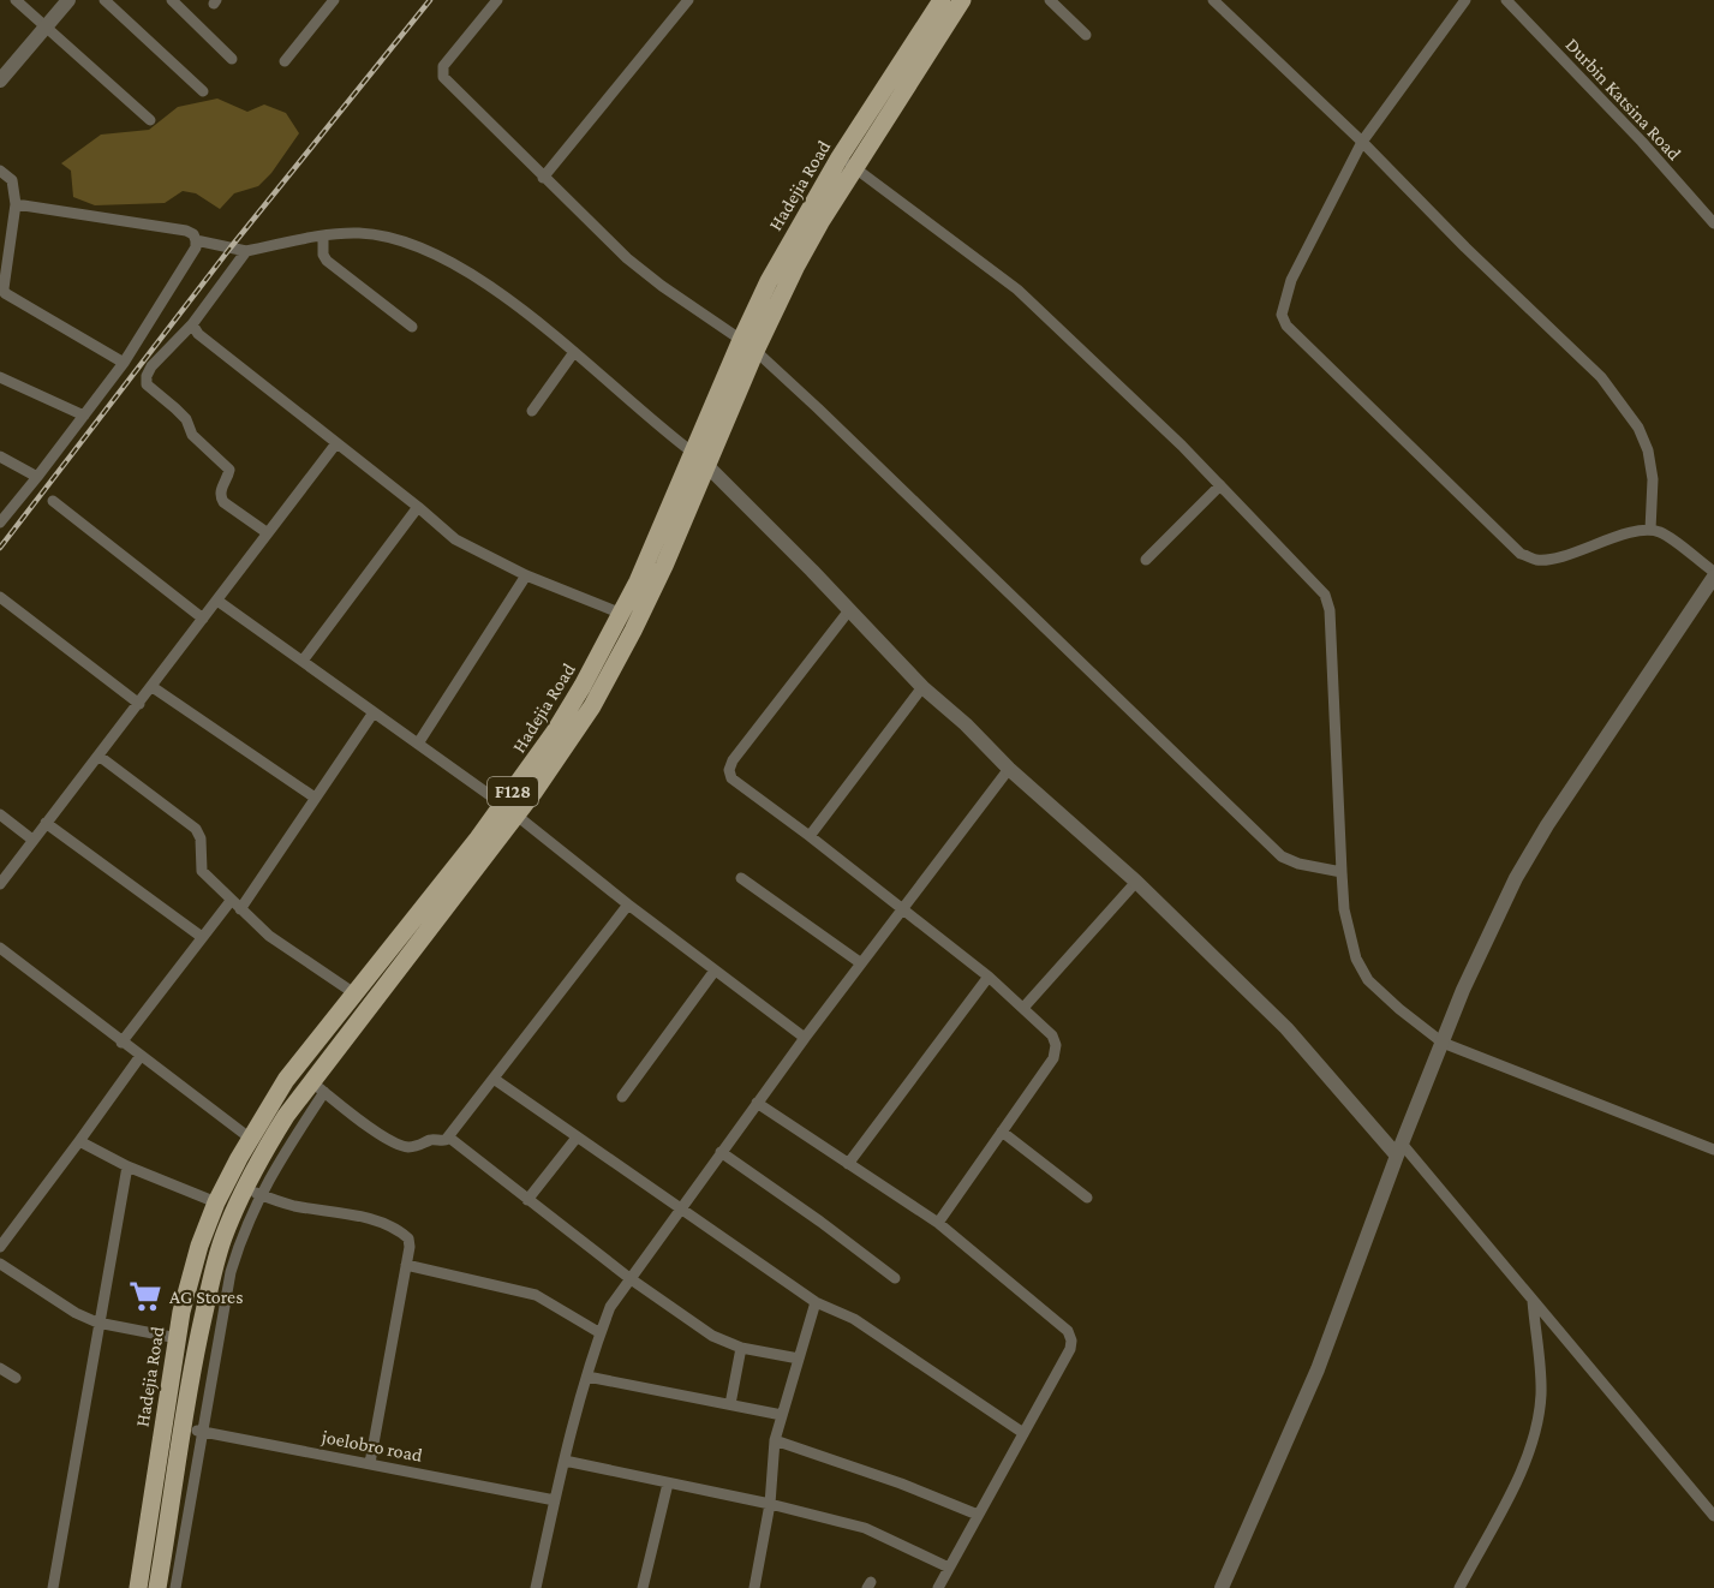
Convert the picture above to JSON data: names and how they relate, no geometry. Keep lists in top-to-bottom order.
{
  "streets": {
    "main road": ["Hadejia Road", "F128"],
    "street": ["Durbin Katsina Road", "joelobro road"]
  },
  "crossings": [
    ["Hadejia Road", "joelobro road"]
  ],
  "places": {
    "supermarket": ["AG Stores"]
  }
}
